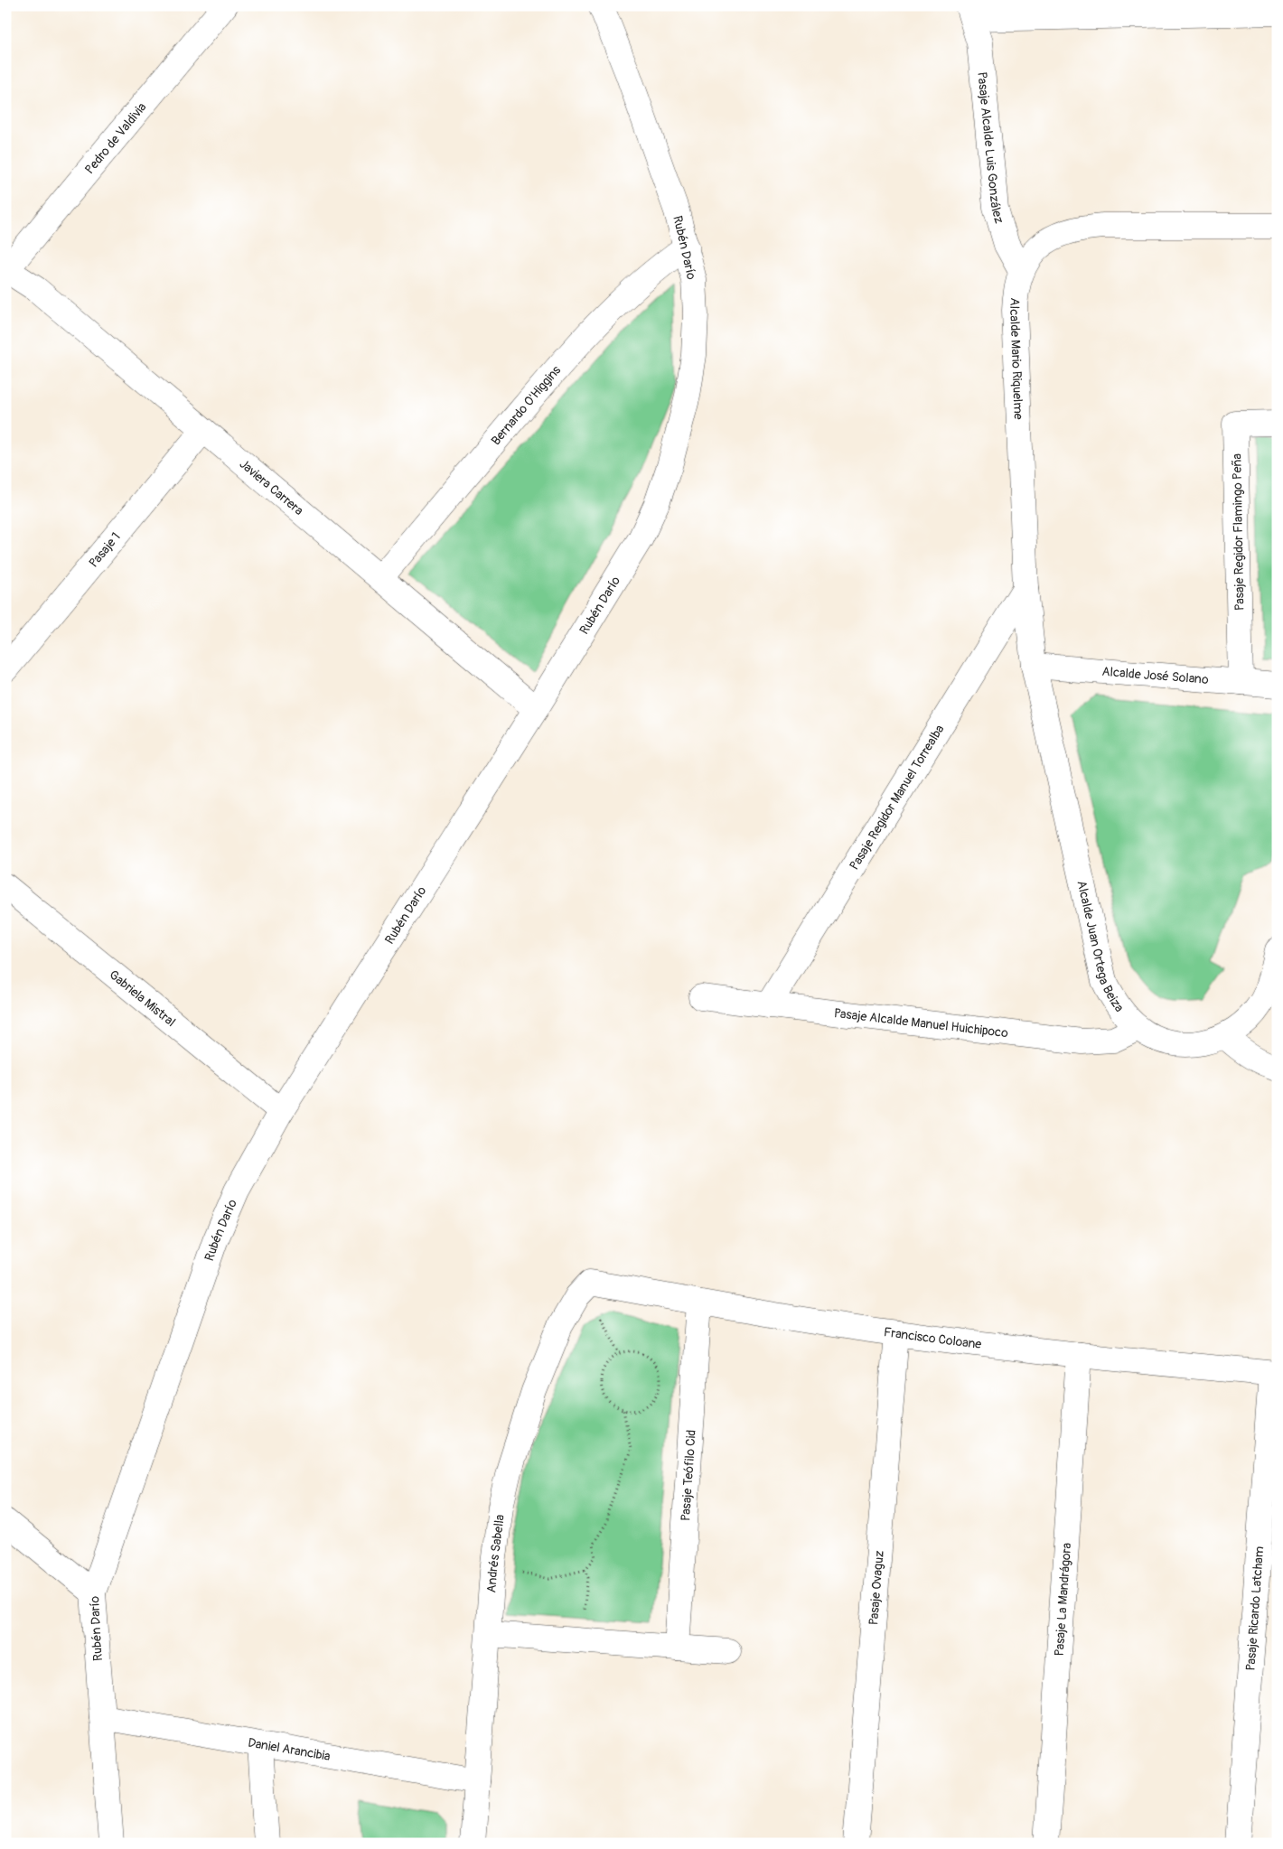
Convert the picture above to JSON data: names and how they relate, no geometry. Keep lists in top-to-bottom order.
{
  "streets": {
    "street": [
      "Pedro de Valdivia",
      "Pasaje Alcalde Luis González",
      "Rubén Darío",
      "Alcalde Mario Riquelme",
      "Bernardo O'Higgins",
      "Javiera Carrera",
      "Pasaje Regidor Flamingo Peña",
      "Pasaje 1",
      "Alcalde José Solano",
      "Pasaje Regidor Manuel Torrealba",
      "Alcalde Juan Ortega Beiza",
      "Gabriela Mistral",
      "Pasaje Alcalde Manuel Huichipoco",
      "Francisco Coloane",
      "Pasaje Teófilo Cid",
      "Andrés Sabella",
      "Pasaje Ovaguz",
      "Pasaje La Mandrágora",
      "Pasaje Ricardo Latcham",
      "Daniel Arancibia"
    ]
  },
  "crossings": [
    ["Pedro de Valdivia", "Javiera Carrera"],
    ["Pasaje Alcalde Luis González", "Alcalde Mario Riquelme"],
    ["Rubén Darío", "Bernardo O'Higgins"],
    ["Rubén Darío", "Javiera Carrera"],
    ["Rubén Darío", "Gabriela Mistral"],
    ["Rubén Darío", "Daniel Arancibia"],
    ["Alcalde Mario Riquelme", "Alcalde José Solano"],
    ["Alcalde Mario Riquelme", "Pasaje Regidor Manuel Torrealba"],
    ["Alcalde Mario Riquelme", "Alcalde Juan Ortega Beiza"],
    ["Bernardo O'Higgins", "Javiera Carrera"],
    ["Javiera Carrera", "Pasaje 1"],
    ["Pasaje Regidor Flamingo Peña", "Alcalde José Solano"],
    ["Alcalde José Solano", "Alcalde Juan Ortega Beiza"],
    ["Pasaje Regidor Manuel Torrealba", "Pasaje Alcalde Manuel Huichipoco"],
    ["Alcalde Juan Ortega Beiza", "Pasaje Alcalde Manuel Huichipoco"],
    ["Francisco Coloane", "Pasaje Teófilo Cid"],
    ["Francisco Coloane", "Andrés Sabella"],
    ["Francisco Coloane", "Pasaje Ovaguz"],
    ["Francisco Coloane", "Pasaje La Mandrágora"],
    ["Francisco Coloane", "Pasaje Ricardo Latcham"],
    ["Andrés Sabella", "Daniel Arancibia"]
  ]
}
